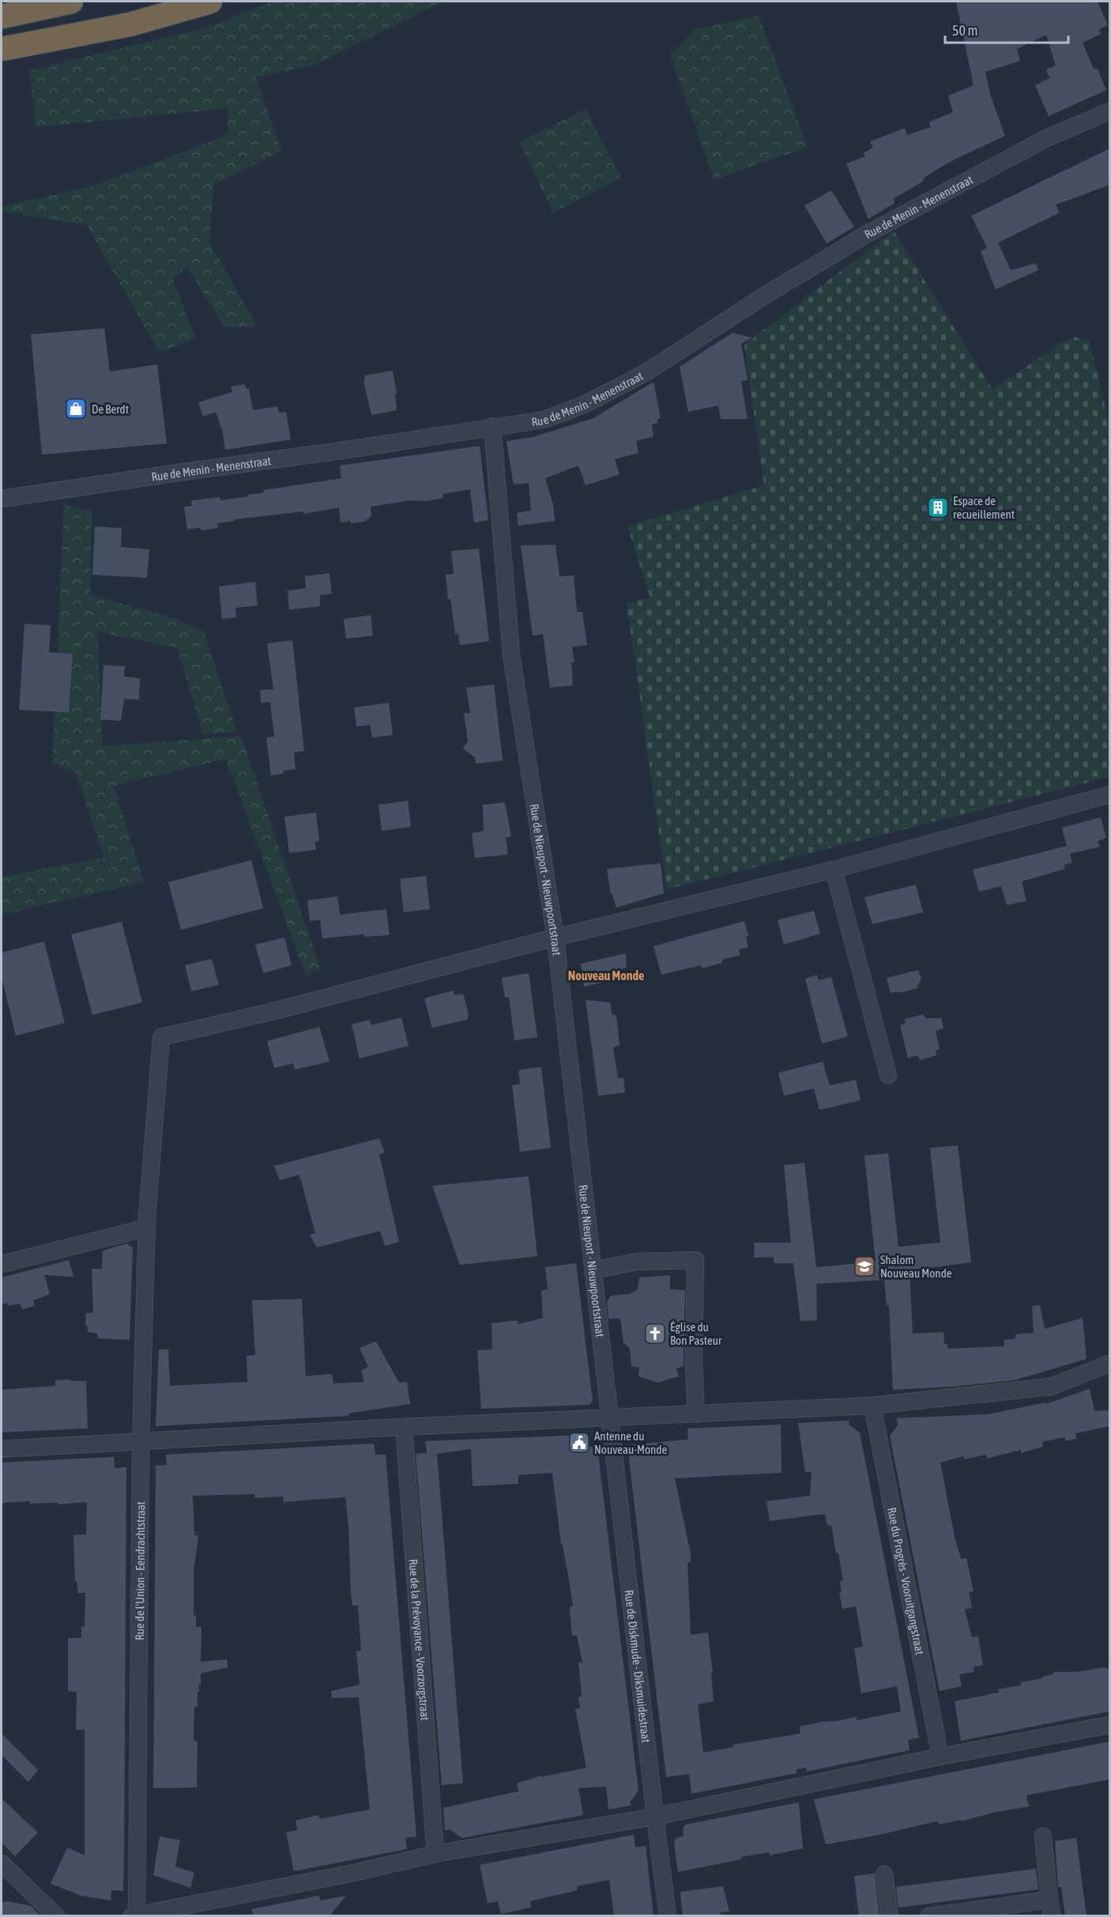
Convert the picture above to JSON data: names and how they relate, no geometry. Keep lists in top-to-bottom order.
{
  "streets": {
    "street": [
      "Rue de Menin - Menenstraat",
      "Rue de Nieuport - Nieuwpoortstraat",
      "Rue de l'Union - Eendrachtstraat",
      "Rue du Progrès - Vooruitgangstraat",
      "Rue de la Prévoyance - Voorzorgstraat",
      "Rue de Diskmude - Diksmuidestraat"
    ]
  },
  "crossings": [
    ["Rue de Menin - Menenstraat", "Rue de Nieuport - Nieuwpoortstraat"],
    ["Rue de Nieuport - Nieuwpoortstraat", "Rue de l'Union - Eendrachtstraat"],
    ["Rue de Nieuport - Nieuwpoortstraat", "Rue de Diskmude - Diksmuidestraat"]
  ],
  "districts": ["Nouveau Monde"],
  "places": {
    "shop": ["De Berdt"],
    "building": ["Espace de recueillement"],
    "school or university": ["Shalom Nouveau Monde"],
    "church": ["Église du Bon Pasteur"],
    "public building": ["Antenne du Nouveau-Monde"]
  },
  "scale_bar": "50 m"
}
